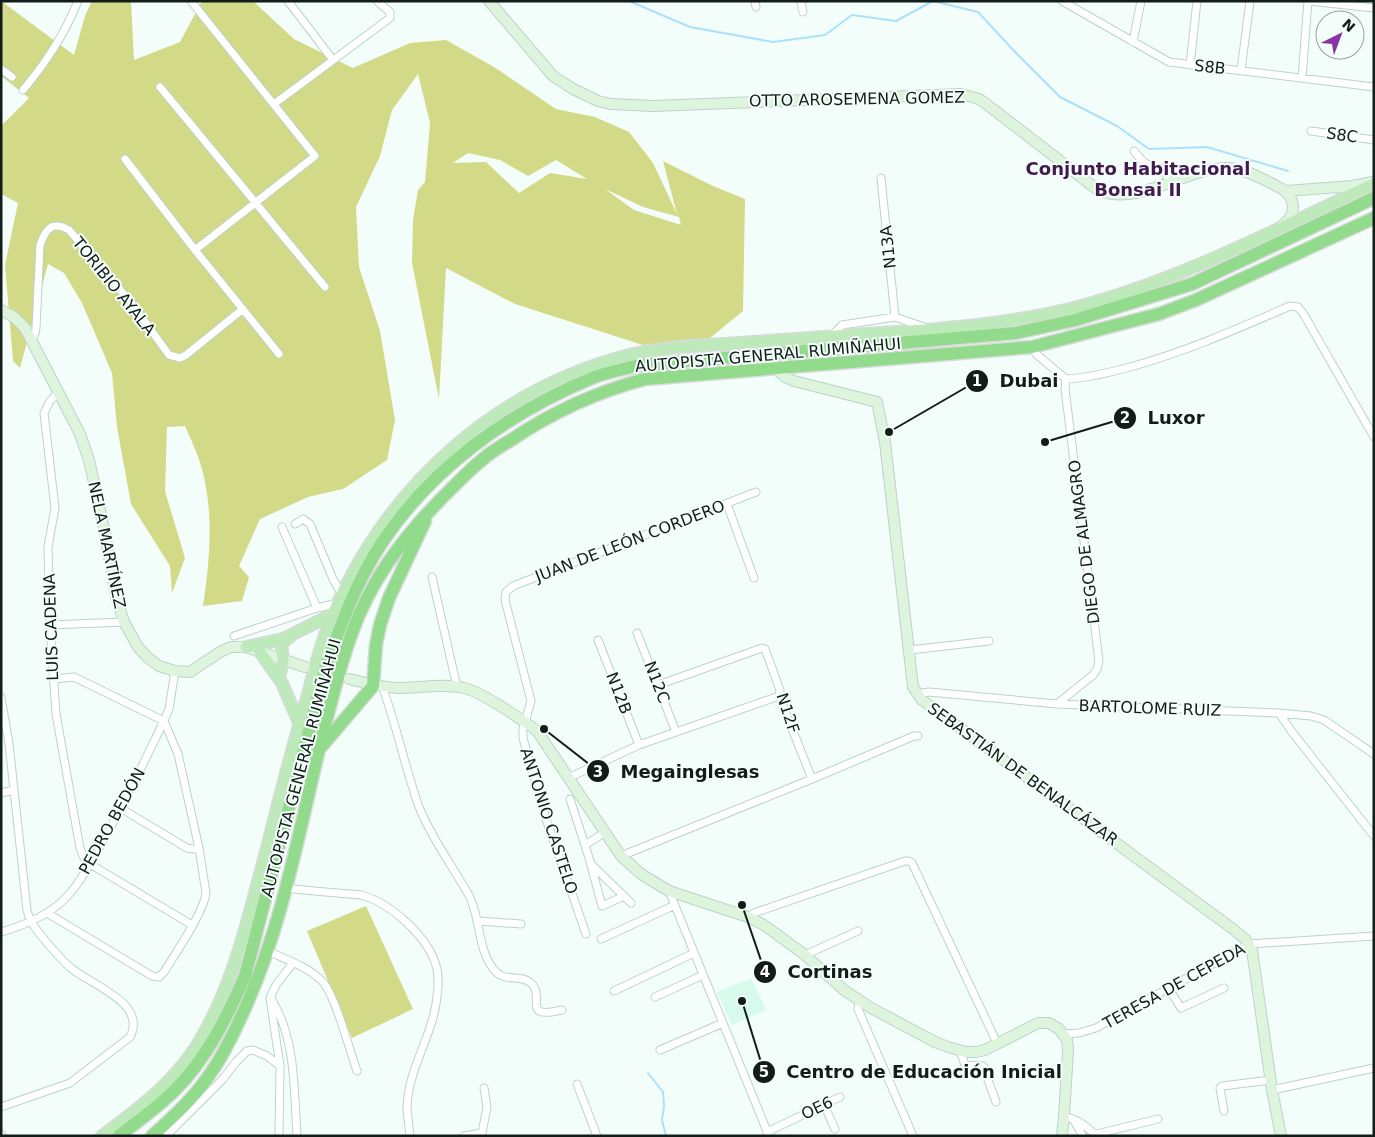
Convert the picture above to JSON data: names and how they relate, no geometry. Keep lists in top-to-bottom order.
{
  "streets": {
    "highway": ["AUTOPISTA GENERAL RUMIÑAHUI"],
    "street": [
      "S8B",
      "OTTO AROSEMENA GOMEZ",
      "S8C",
      "N13A",
      "TORIBIO AYALA",
      "JUAN DE LEÓN CORDERO",
      "DIEGO DE ALMAGRO",
      "NELA MARTÍNEZ",
      "LUIS CADENA",
      "N12C",
      "N12B",
      "BARTOLOME RUIZ",
      "N12F",
      "SEBASTIÁN DE BENALCÁZAR",
      "PEDRO BEDÓN",
      "ANTONIO CASTELO",
      "TERESA DE CEPEDA",
      "OE6"
    ]
  },
  "crossings": [
    ["TORIBIO AYALA", "NELA MARTÍNEZ"],
    ["AUTOPISTA GENERAL RUMIÑAHUI", "SEBASTIÁN DE BENALCÁZAR"],
    ["JUAN DE LEÓN CORDERO", "ANTONIO CASTELO"],
    ["DIEGO DE ALMAGRO", "BARTOLOME RUIZ"],
    ["NELA MARTÍNEZ", "LUIS CADENA"],
    ["NELA MARTÍNEZ", "PEDRO BEDÓN"],
    ["LUIS CADENA", "PEDRO BEDÓN"],
    ["N12C", "N12F"],
    ["BARTOLOME RUIZ", "SEBASTIÁN DE BENALCÁZAR"],
    ["SEBASTIÁN DE BENALCÁZAR", "TERESA DE CEPEDA"]
  ],
  "districts": ["Conjunto Habitacional Bonsai II"],
  "places": [
    "Dubai",
    "Luxor",
    "Megainglesas",
    "Cortinas",
    "Centro de Educación Inicial"
  ],
  "north": "top right"
}
